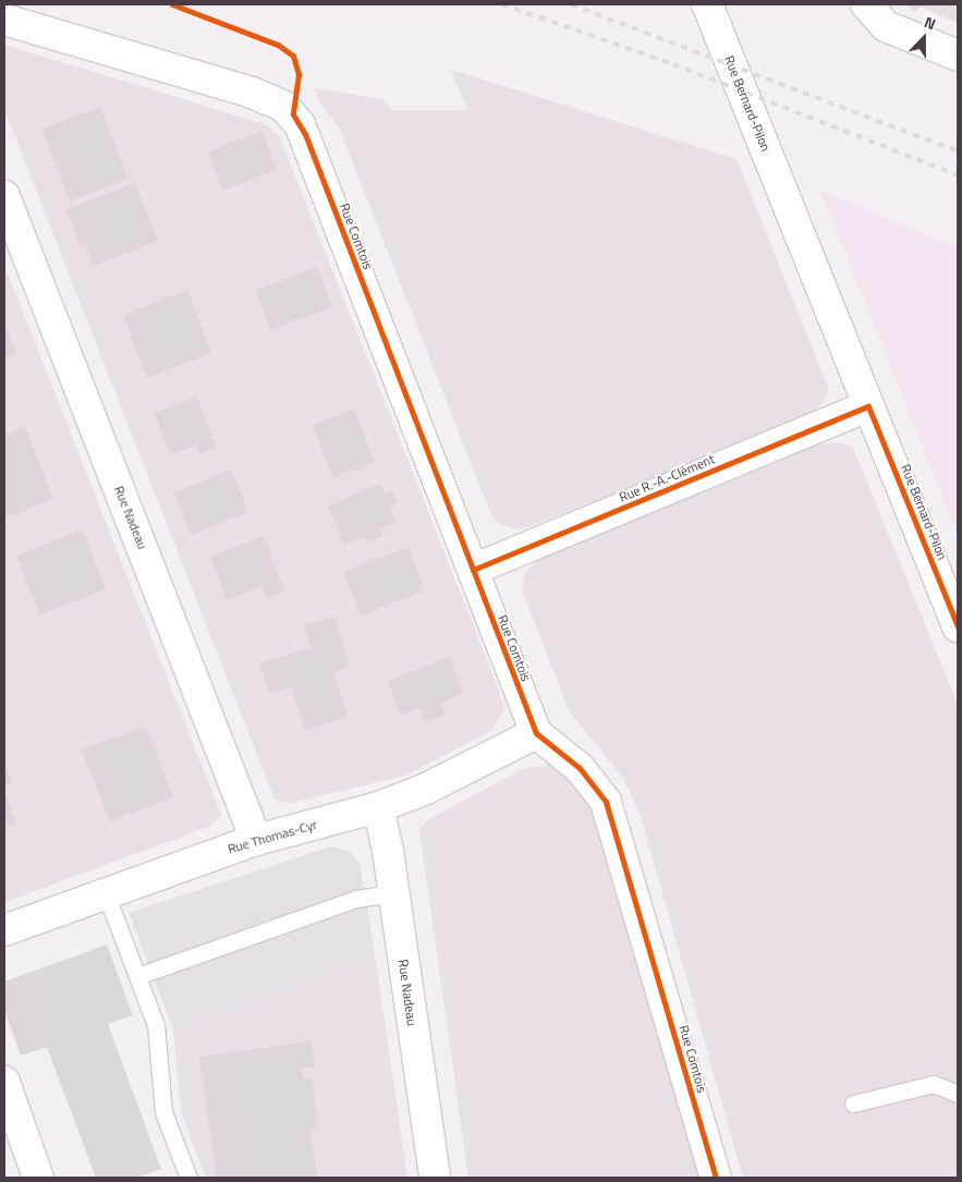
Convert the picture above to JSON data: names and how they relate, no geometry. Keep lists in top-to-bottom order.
{
  "streets": {
    "street": [
      "Rue Bernard-Pilon",
      "Rue Comtois",
      "Rue R.-A.-Clément",
      "Rue Nadeau",
      "Rue Thomas-Cyr"
    ]
  },
  "crossings": [
    ["Rue Bernard-Pilon", "Rue R.-A.-Clément"],
    ["Rue Comtois", "Rue R.-A.-Clément"],
    ["Rue Comtois", "Rue Thomas-Cyr"],
    ["Rue Nadeau", "Rue Thomas-Cyr"]
  ],
  "north": "top"
}
